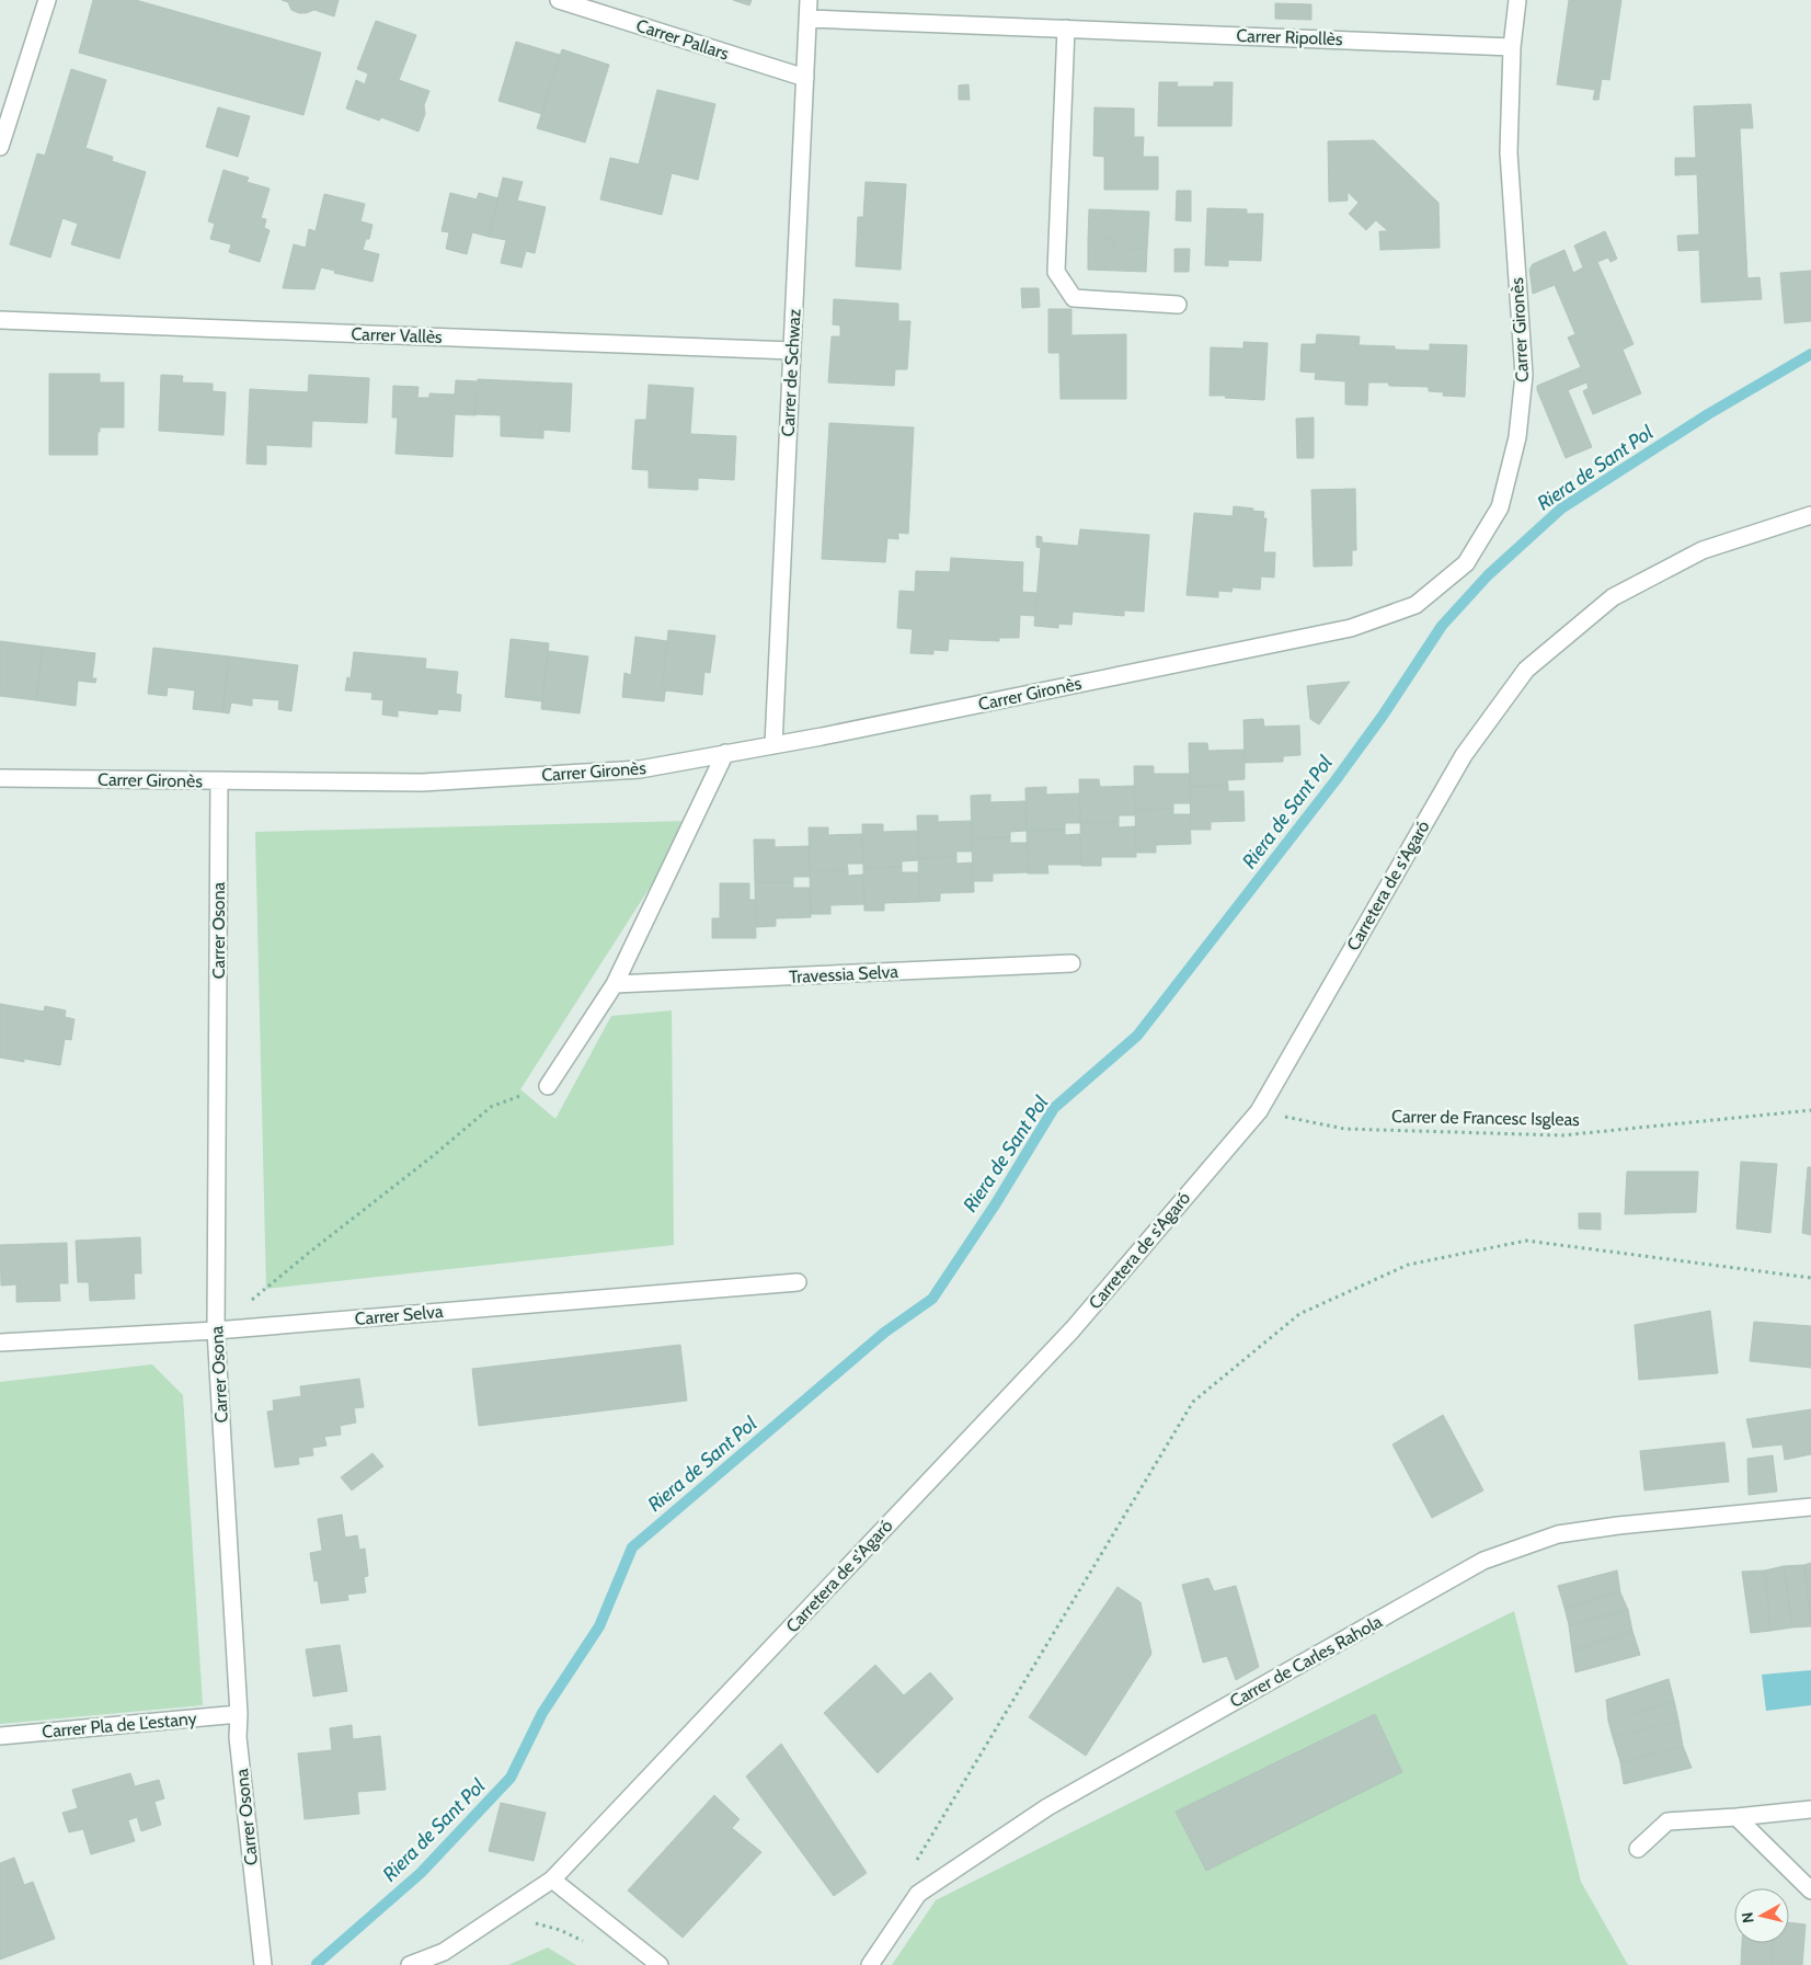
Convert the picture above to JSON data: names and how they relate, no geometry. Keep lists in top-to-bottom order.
{
  "streets": {
    "street": [
      "Carrer Ripollès",
      "Carrer Pallars",
      "Carrer Gironès",
      "Carrer Vallès",
      "Carrer de Schwaz",
      "Carretera de s'Agaró",
      "Carrer Osona",
      "Travessia Selva",
      "Carrer Selva",
      "Carrer de Carles Rahola",
      "Carrer Pla de Ľestany"
    ],
    "path": ["Carrer de Francesc Isgleas"]
  },
  "crossings": [
    ["Carrer Ripollès", "Carrer Gironès"],
    ["Carrer Ripollès", "Carrer de Schwaz"],
    ["Carrer Pallars", "Carrer de Schwaz"],
    ["Carrer Gironès", "Carrer de Schwaz"],
    ["Carrer Gironès", "Carrer Osona"],
    ["Carrer Vallès", "Carrer de Schwaz"],
    ["Carretera de s'Agaró", "Carrer de Francesc Isgleas"],
    ["Carrer Osona", "Carrer Selva"],
    ["Carrer Osona", "Carrer Pla de Ľestany"]
  ],
  "water": ["Riera de Sant Pol"],
  "north": "left"
}
